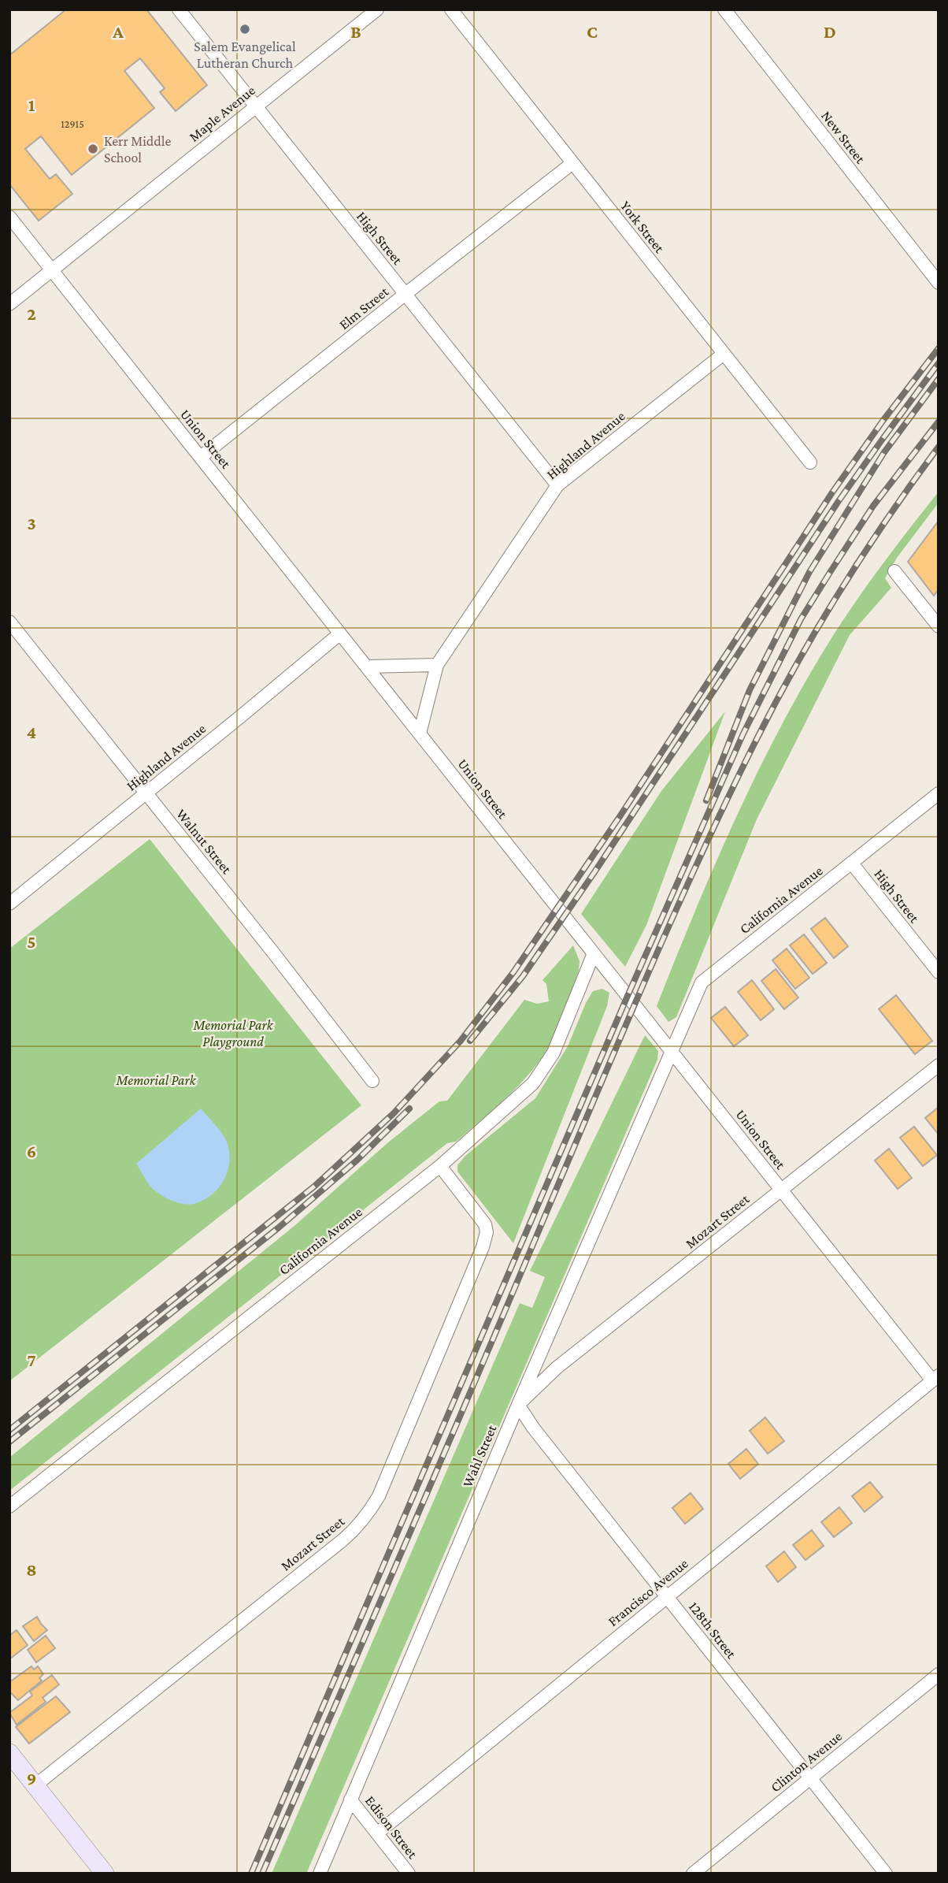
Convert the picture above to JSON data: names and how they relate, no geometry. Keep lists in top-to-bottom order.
{
  "streets": {
    "street": [
      "Maple Avenue",
      "New Street",
      "York Street",
      "High Street",
      "Elm Street",
      "Union Street",
      "Highland Avenue",
      "Walnut Street",
      "California Avenue",
      "Mozart Street",
      "Wahl Street",
      "Francisco Avenue",
      "128th Street",
      "Clinton Avenue",
      "Edison Street"
    ]
  },
  "crossings": [
    ["Maple Avenue", "High Street"],
    ["Maple Avenue", "Union Street"],
    ["York Street", "Elm Street"],
    ["York Street", "Highland Avenue"],
    ["High Street", "Elm Street"],
    ["High Street", "Highland Avenue"],
    ["High Street", "California Avenue"],
    ["Elm Street", "Union Street"],
    ["Union Street", "Highland Avenue"],
    ["Union Street", "California Avenue"],
    ["Union Street", "Mozart Street"],
    ["Union Street", "Wahl Street"],
    ["Union Street", "Francisco Avenue"],
    ["Highland Avenue", "Walnut Street"],
    ["California Avenue", "Mozart Street"],
    ["California Avenue", "Wahl Street"],
    ["Mozart Street", "Wahl Street"],
    ["Mozart Street", "128th Street"],
    ["Wahl Street", "128th Street"],
    ["Wahl Street", "Edison Street"],
    ["Francisco Avenue", "128th Street"],
    ["Francisco Avenue", "Edison Street"],
    ["128th Street", "Clinton Avenue"]
  ],
  "parks": ["Memorial Park Playground", "Memorial Park"],
  "places": ["Salem Evangelical Lutheran Church", "Kerr Middle School"],
  "house_numbers": ["12915"],
  "grid": {
    "columns": [
      "A",
      "B",
      "C",
      "D"
    ],
    "rows": [
      "1",
      "2",
      "3",
      "4",
      "5",
      "6",
      "7",
      "8",
      "9"
    ]
  }
}
